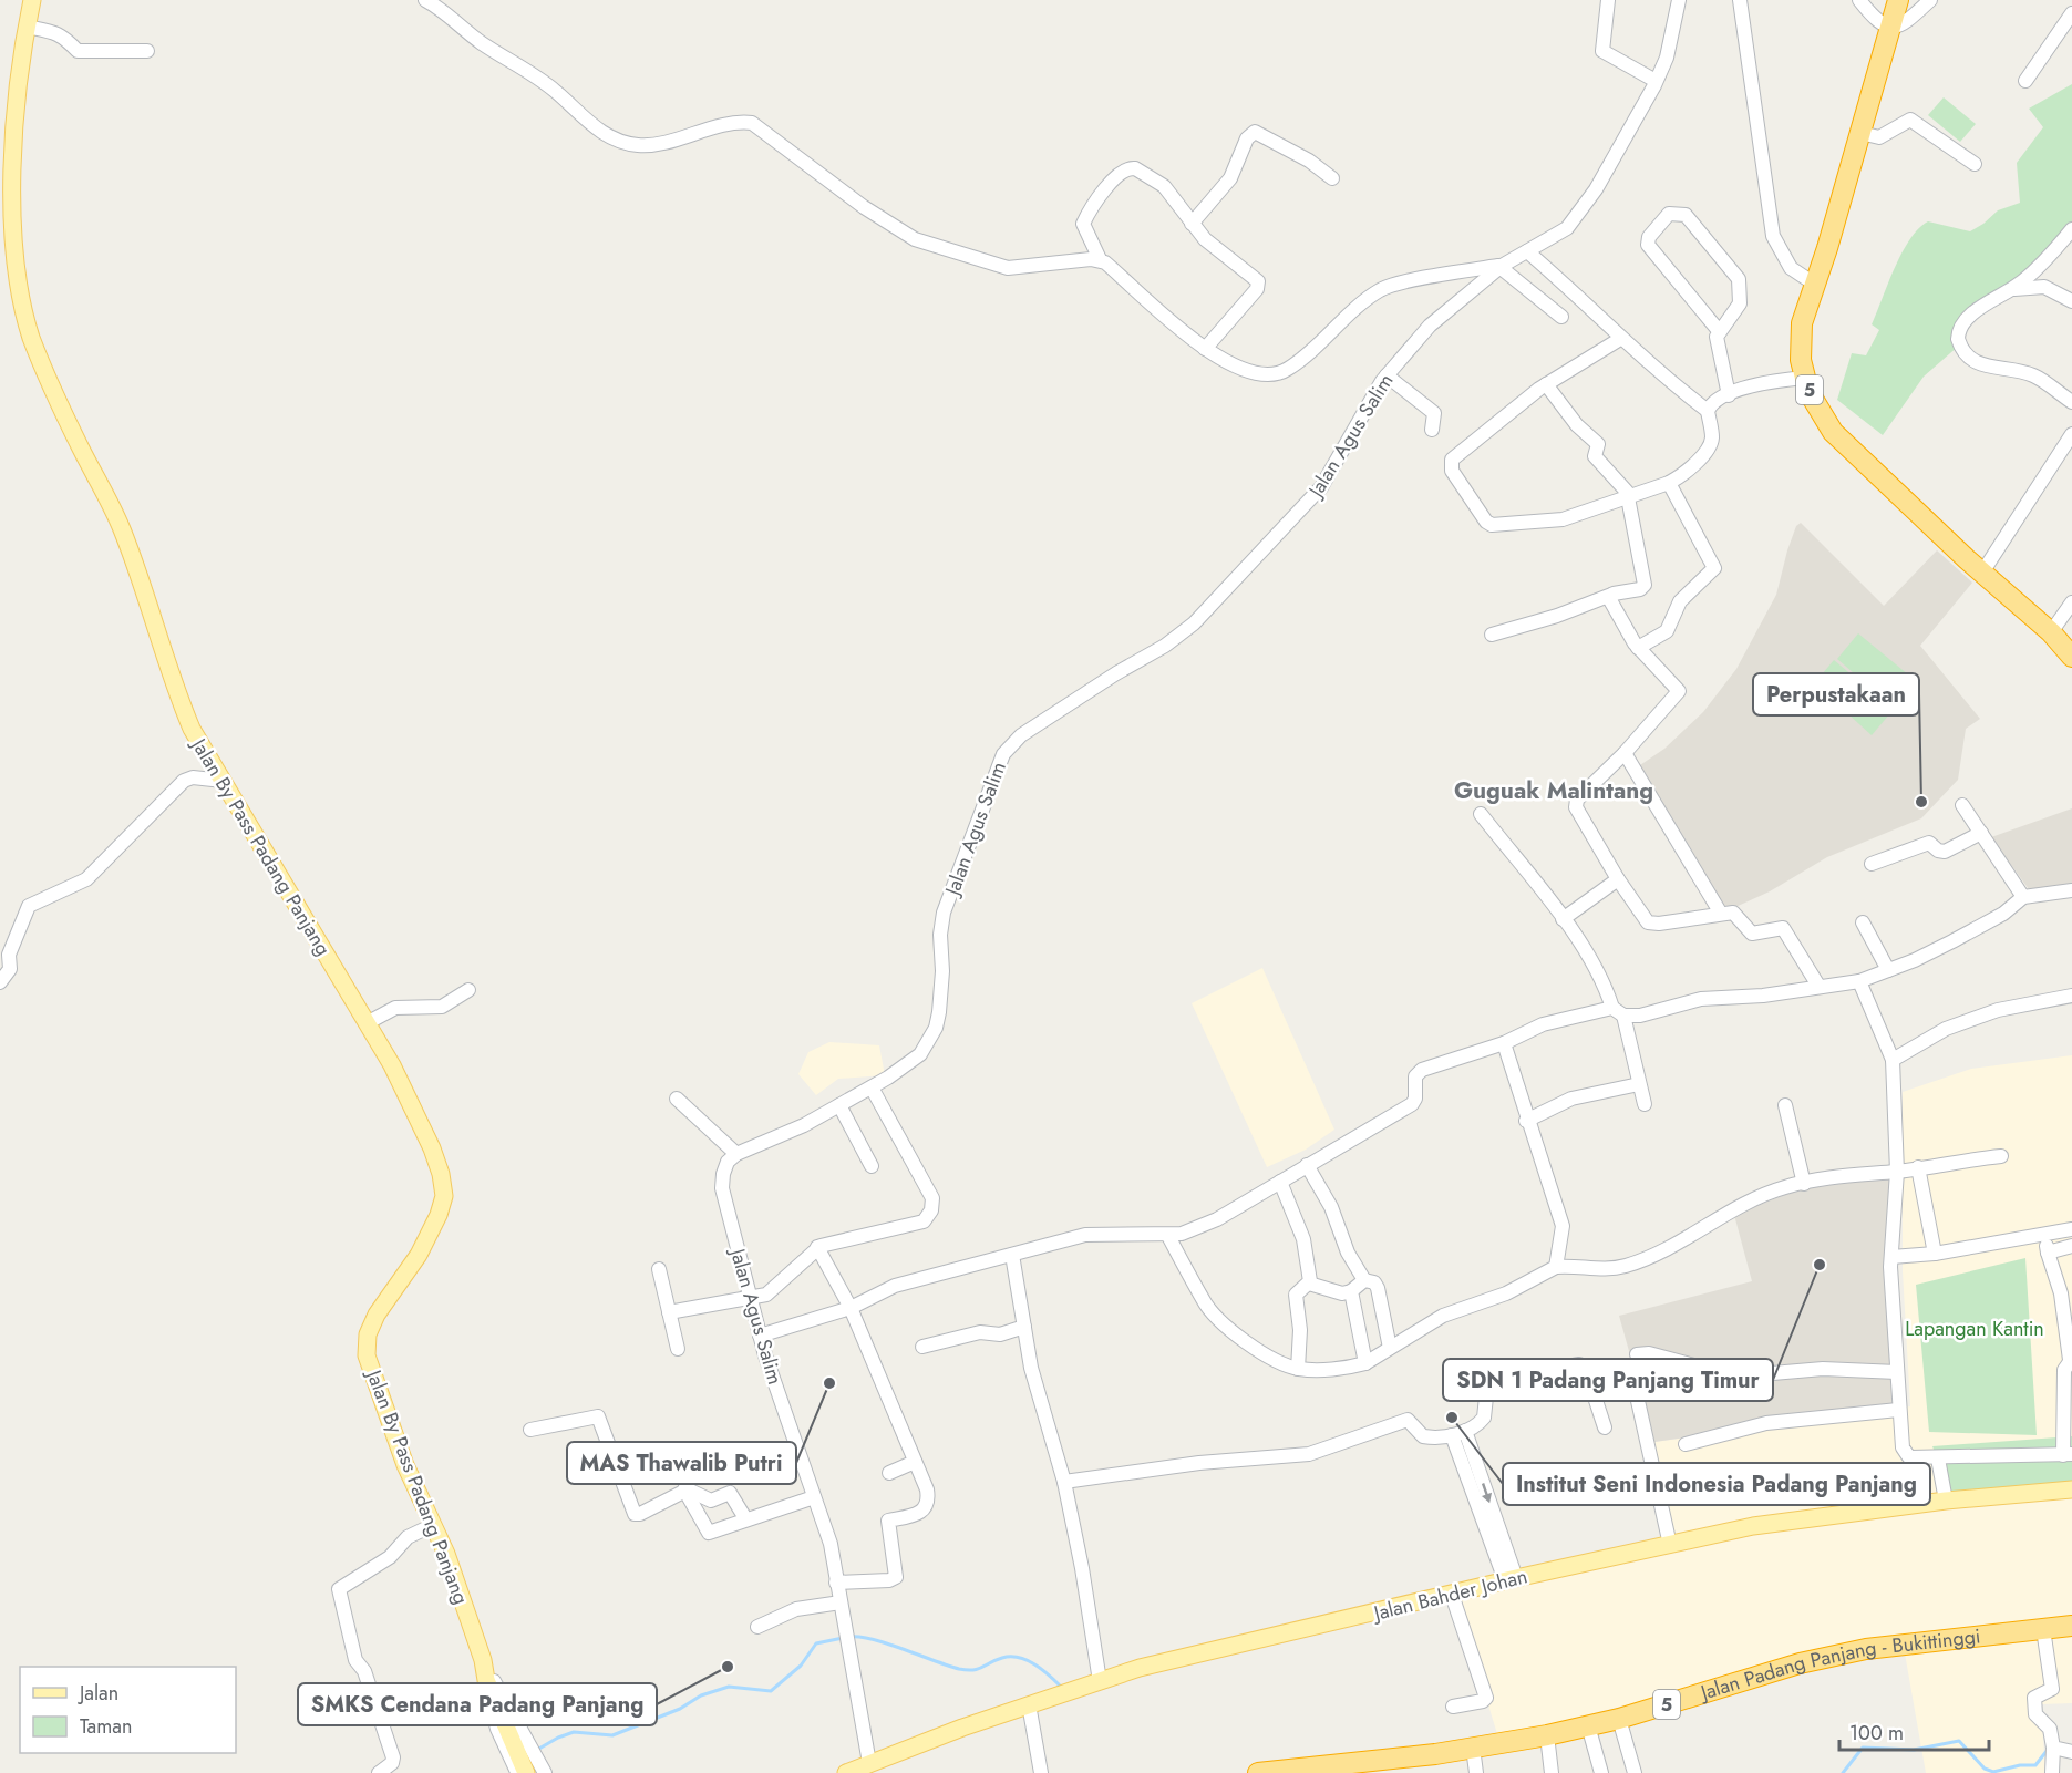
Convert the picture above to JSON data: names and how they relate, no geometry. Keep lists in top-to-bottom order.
{
  "streets": {
    "highway": ["5", "Jalan Padang Panjang - Bukittinggi"],
    "main road": ["Jalan By Pass Padang Panjang", "Jalan Bahder Johan"],
    "street": ["Jalan Agus Salim"]
  },
  "crossings": [
    ["Jalan Agus Salim", "Jalan Bahder Johan"]
  ],
  "districts": ["Guguak Malintang"],
  "parks": ["Lapangan Kantin"],
  "places": [
    "Perpustakaan",
    "SDN 1 Padang Panjang Timur",
    "MAS Thawalib Putri",
    "Institut Seni Indonesia Padang Panjang",
    "SMKS Cendana Padang Panjang"
  ],
  "legend": ["Jalan", "Taman"],
  "scale_bar": "100 m"
}
